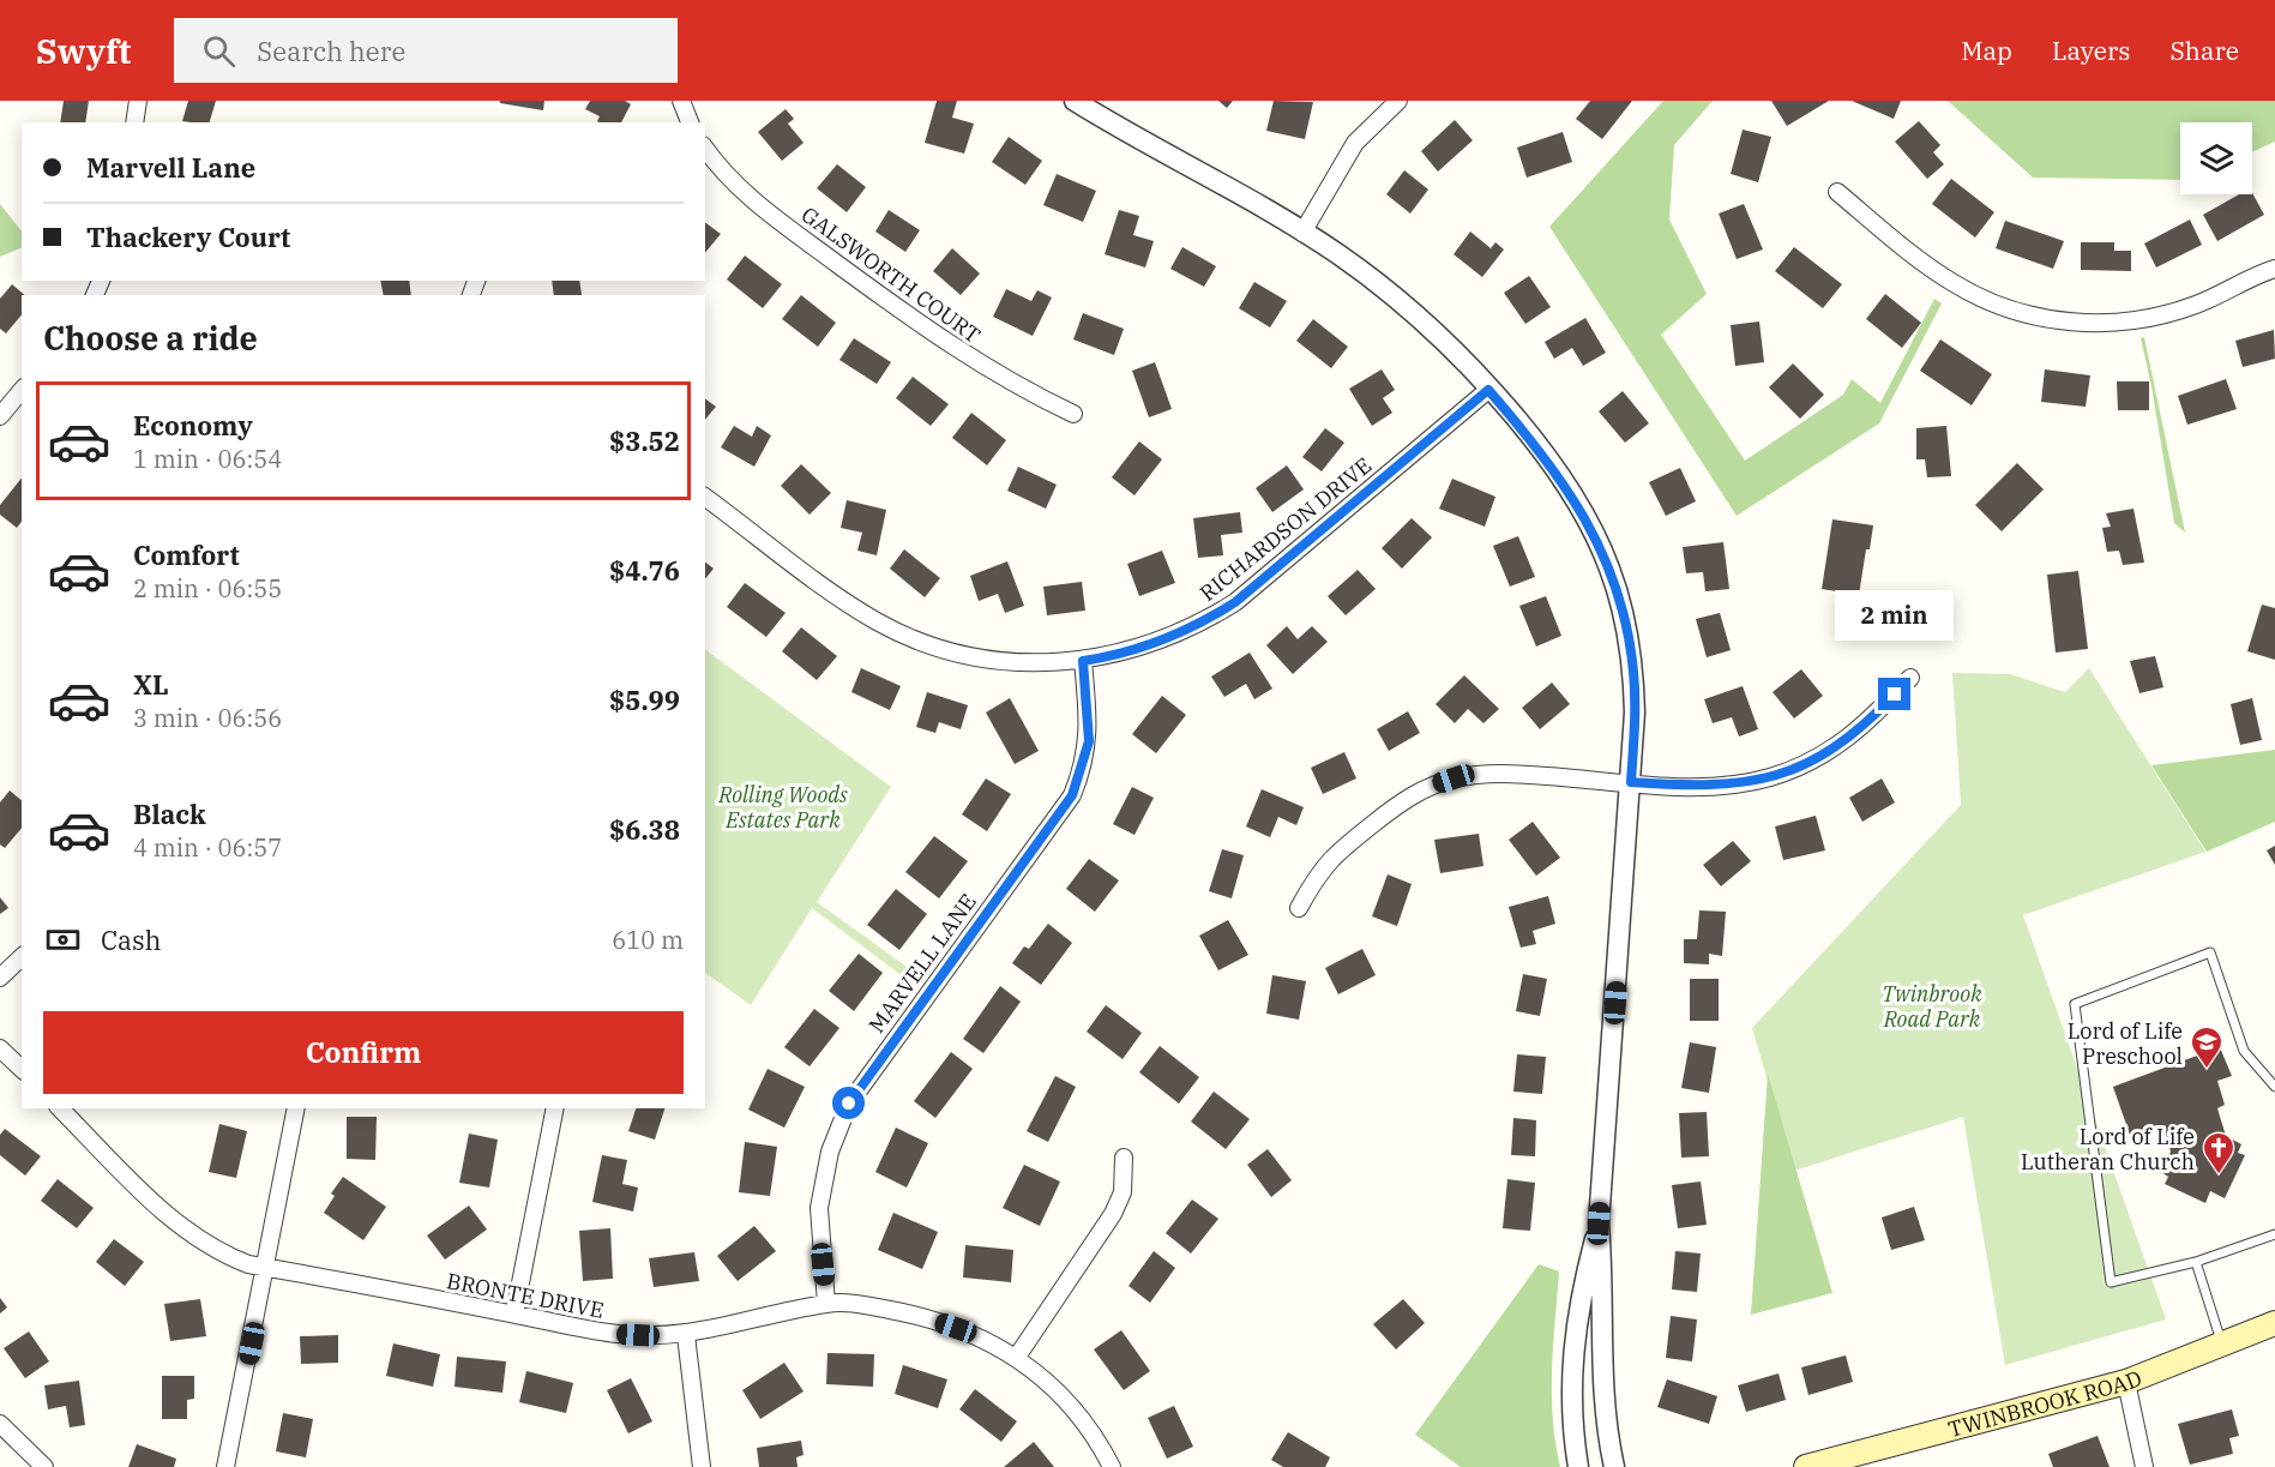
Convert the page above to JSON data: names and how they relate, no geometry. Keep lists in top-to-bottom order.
{
  "streets": {
    "main road": ["TWINBROOK ROAD"],
    "street": [
      "GALSWORTH COURT",
      "RICHARDSON DRIVE",
      "MARVELL LANE",
      "BRONTE DRIVE"
    ]
  },
  "crossings": [
    ["RICHARDSON DRIVE", "MARVELL LANE"],
    ["MARVELL LANE", "BRONTE DRIVE"]
  ],
  "parks": ["Rolling Woods Estates Park", "Twinbrook Road Park"],
  "places": {
    "school or university": ["Lord of Life Preschool"],
    "church": ["Lord of Life Lutheran Church"]
  },
  "page": {
    "header": "Swyft",
    "search": "Search here",
    "nav": ["Map", "Layers", "Share"],
    "banner": ["Marvell Lane", "Thackery Court"],
    "heading": "Choose a ride",
    "list": [
      {
        "name": "Economy",
        "note": "1 min · 06:54",
        "value": "$3.52"
      },
      {
        "name": "Comfort",
        "note": "2 min · 06:55",
        "value": "$4.76"
      },
      {
        "name": "XL",
        "note": "3 min · 06:56",
        "value": "$5.99"
      },
      {
        "name": "Black",
        "note": "4 min · 06:57",
        "value": "$6.38"
      }
    ],
    "bubble": "2 min",
    "pay": ["Cash", "610 m"],
    "buttons": "Confirm"
  }
}
